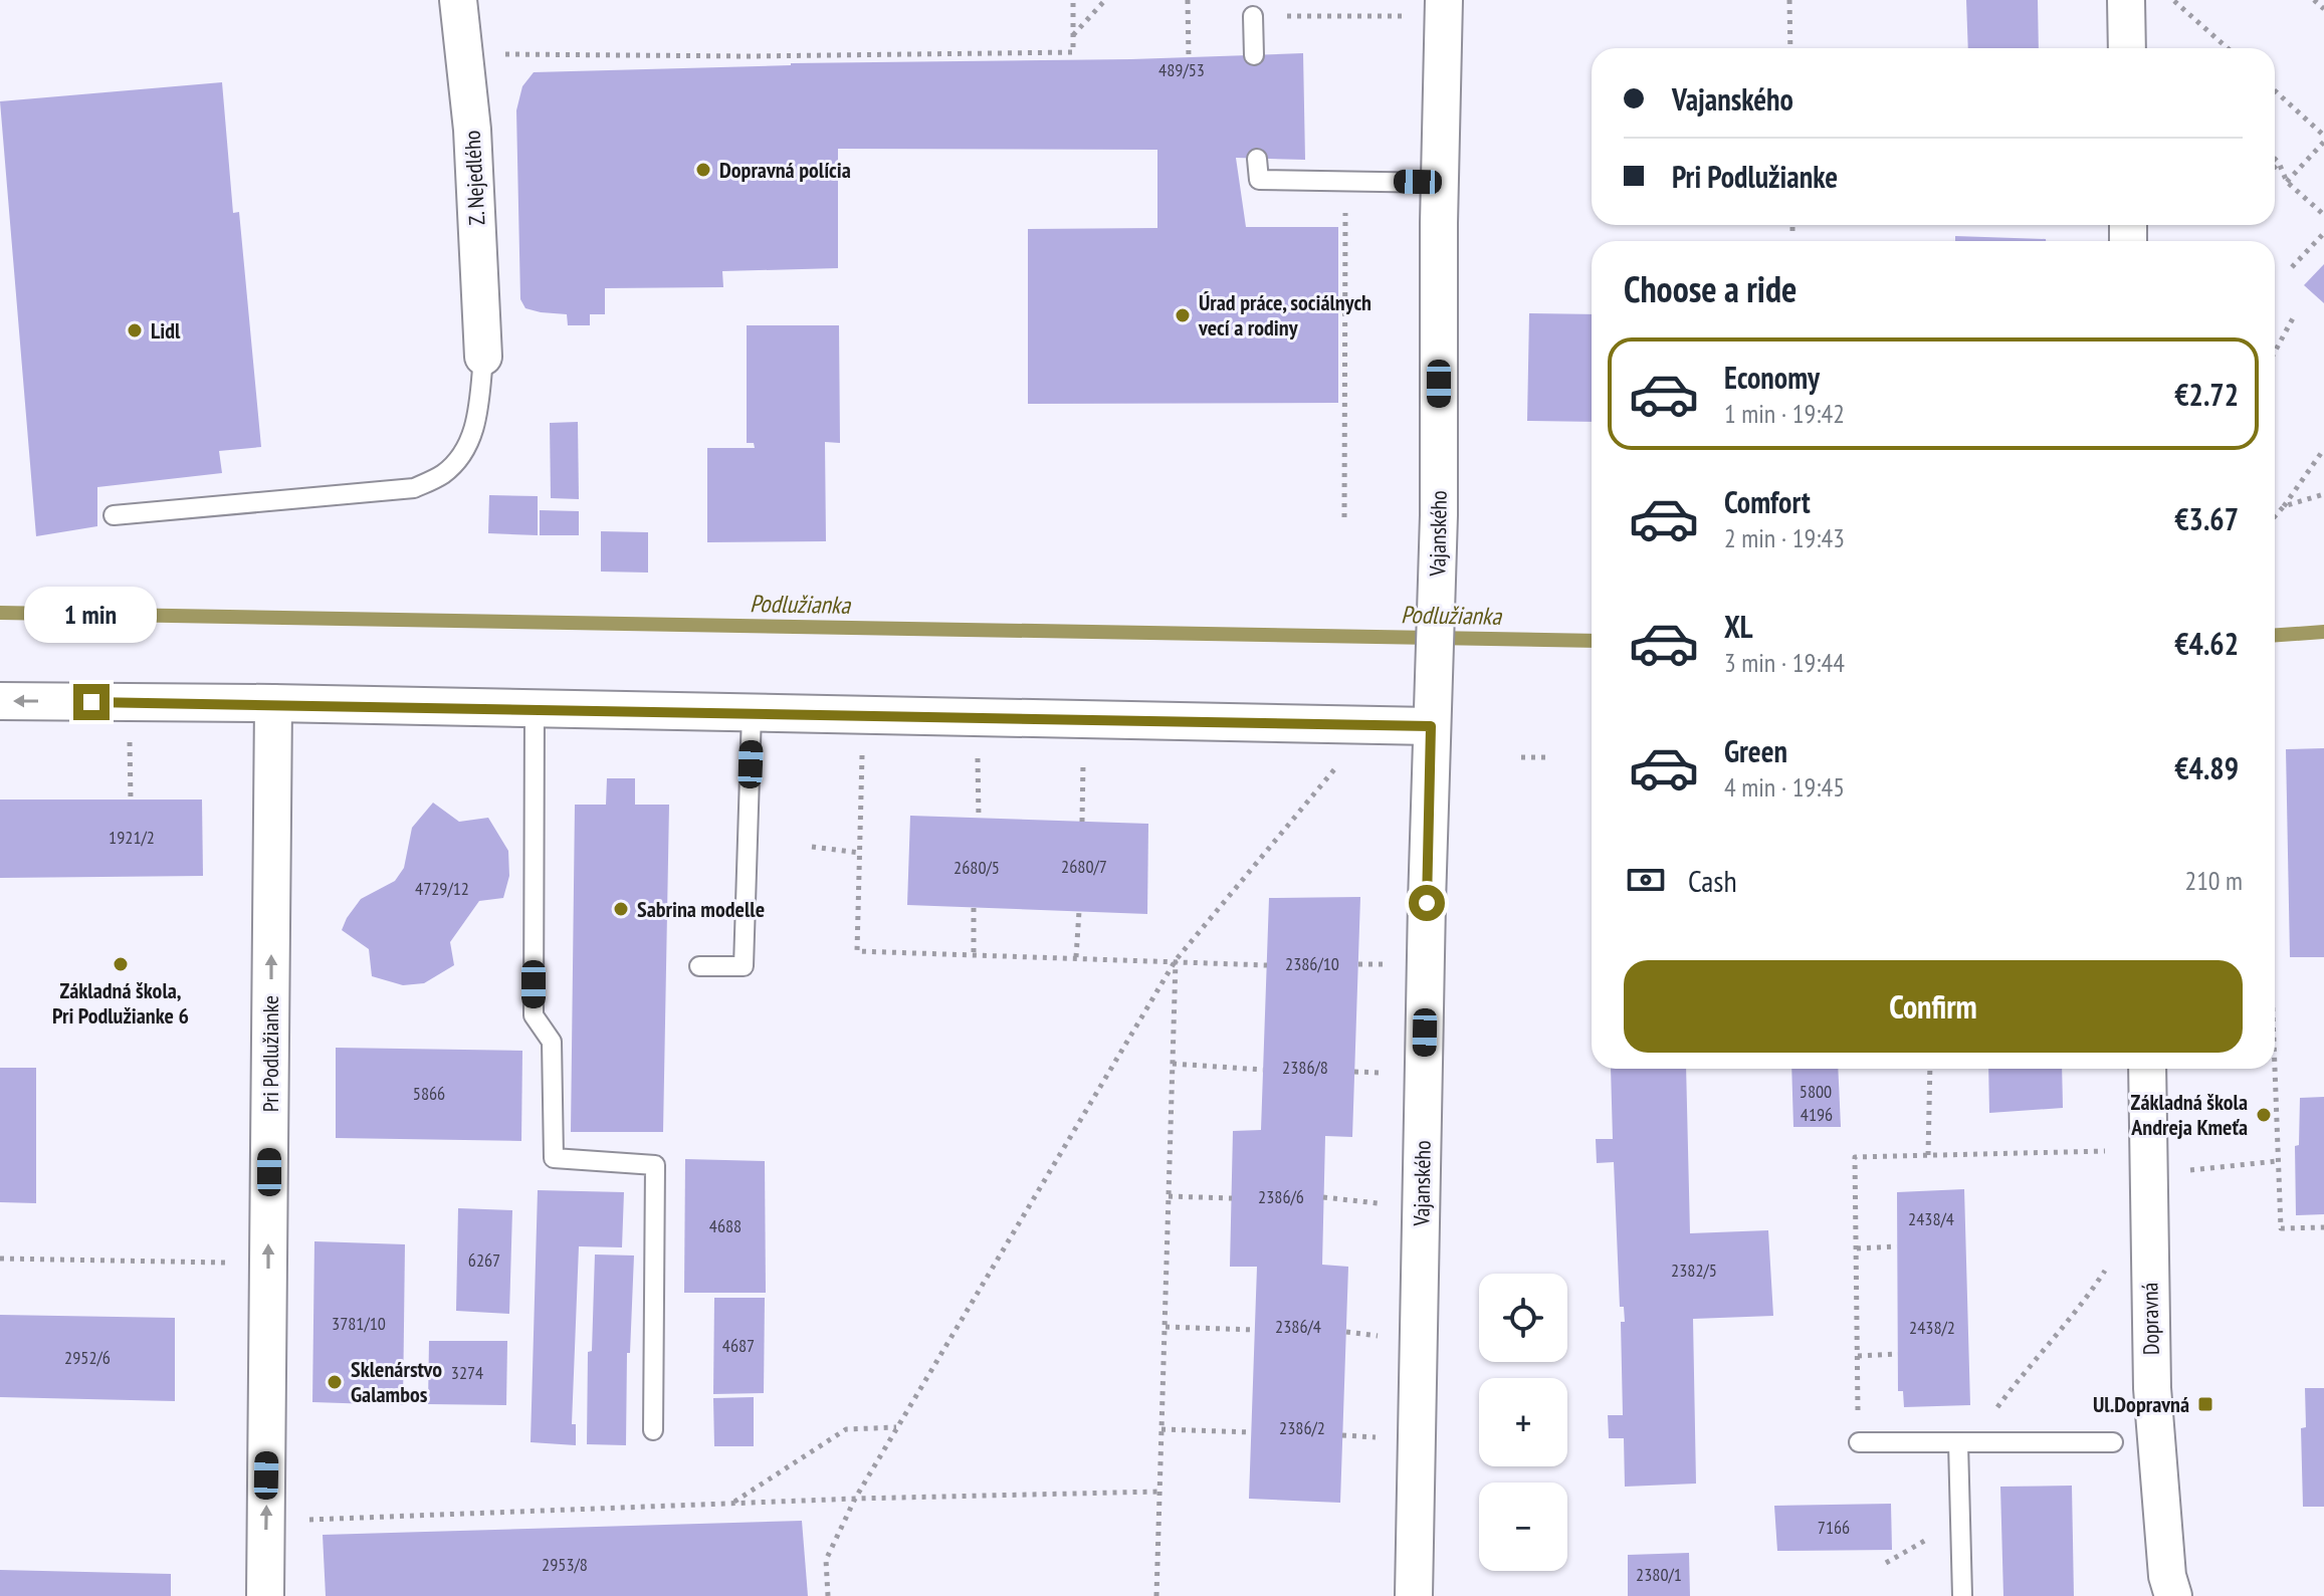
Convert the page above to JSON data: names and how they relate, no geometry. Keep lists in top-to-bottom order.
{
  "streets": {
    "street": [
      "Z. Nejedlého",
      "Vajanského",
      "Pri Podlužianke",
      "Dopravná"
    ]
  },
  "one_way": ["Pri Podlužianke"],
  "water": ["Podlužianka"],
  "places": {
    "other": [
      "Dopravná polícia",
      "Úrad práce, sociálnych vecí a rodiny",
      "Lidl",
      "Sabrina modelle",
      "Základná škola, Pri Podlužianke 6",
      "Základná škola Andreja Kmeťa",
      "Sklenárstvo Galambos"
    ],
    "transit": ["Ul.Dopravná"]
  },
  "house_numbers": [
    "489/53",
    "1921/2",
    "2680/7",
    "2680/5",
    "4729/12",
    "2386/10",
    "2386/8",
    "5800",
    "5866",
    "4196",
    "2386/6",
    "2438/4",
    "4688",
    "6267",
    "2382/5",
    "3781/10",
    "2386/4",
    "2438/2",
    "4687",
    "2952/6",
    "3274",
    "2386/2",
    "7166",
    "2953/8",
    "2380/1"
  ],
  "page": {
    "banner": ["Vajanského", "Pri Podlužianke"],
    "heading": "Choose a ride",
    "list": [
      {
        "name": "Economy",
        "note": "1 min · 19:42",
        "value": "€2.72"
      },
      {
        "name": "Comfort",
        "note": "2 min · 19:43",
        "value": "€3.67"
      },
      {
        "name": "XL",
        "note": "3 min · 19:44",
        "value": "€4.62"
      },
      {
        "name": "Green",
        "note": "4 min · 19:45",
        "value": "€4.89"
      }
    ],
    "bubble": "1 min",
    "pay": ["Cash", "210 m"],
    "buttons": "Confirm",
    "map_buttons": ["+", "−"]
  }
}
